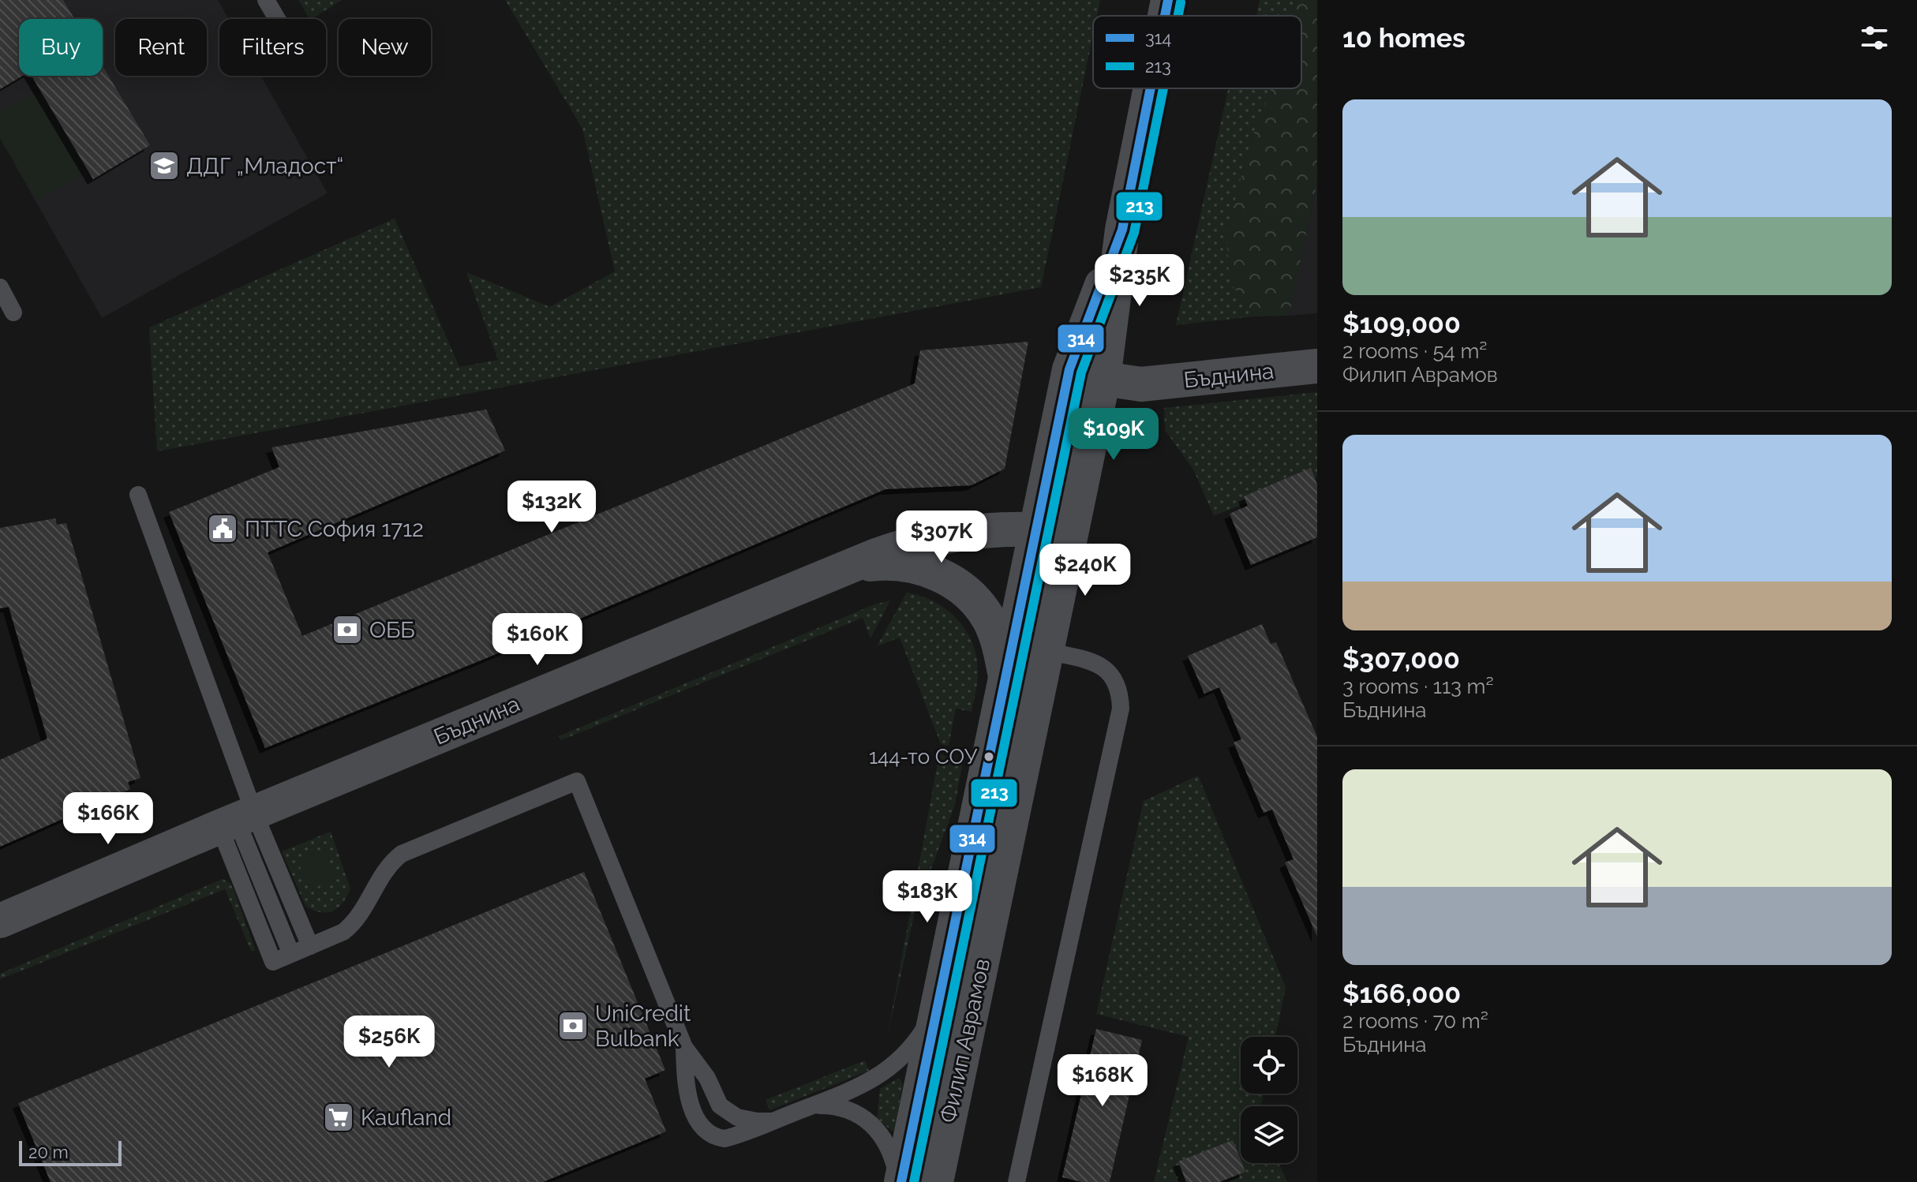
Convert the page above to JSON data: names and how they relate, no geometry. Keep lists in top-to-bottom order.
{
  "streets": {
    "street": ["Бъднина", "Филип Аврамов"]
  },
  "crossings": [
    ["Бъднина", "Филип Аврамов"]
  ],
  "places": {
    "school or university": ["ДДГ „Младост“"],
    "public building": ["ПТТС София 1712"],
    "bank": ["ОББ", "UniCredit Bulbank"],
    "other": ["144-то СОУ"],
    "supermarket": ["Kaufland"]
  },
  "lines": ["transit line 314", "transit line 213"],
  "legend": ["314", "213"],
  "scale_bar": "20 m",
  "page": {
    "heading": "10 homes",
    "chip": [
      "Buy",
      "Rent",
      "Filters",
      "New"
    ],
    "list": [
      {
        "name": "$109,000",
        "note": "2 rooms · 54 m² · Филип Аврамов"
      },
      {
        "name": "$307,000",
        "note": "3 rooms · 113 m² · Бъднина"
      },
      {
        "name": "$166,000",
        "note": "2 rooms · 70 m² · Бъднина"
      }
    ],
    "price": [
      "$235K",
      "$109K",
      "$132K",
      "$307K",
      "$240K",
      "$160K",
      "$166K",
      "$183K",
      "$256K",
      "$168K"
    ],
    "scale": "20 m"
  }
}
